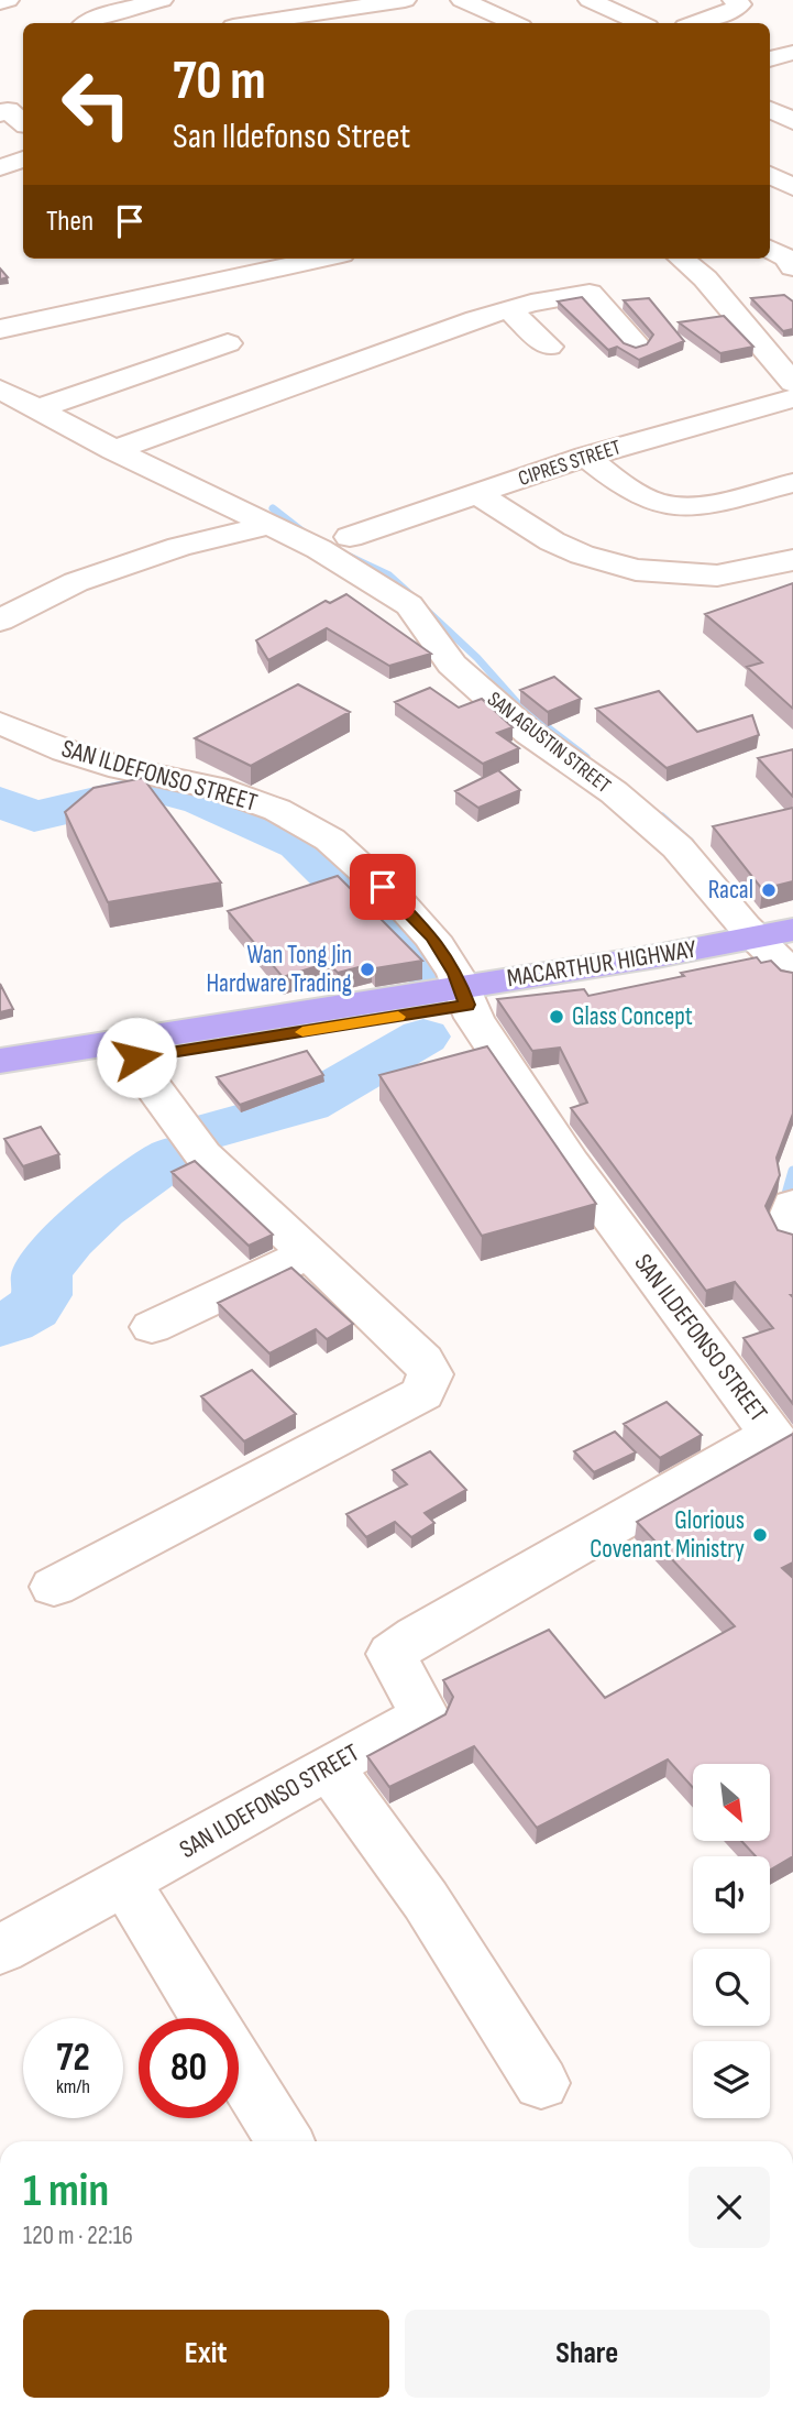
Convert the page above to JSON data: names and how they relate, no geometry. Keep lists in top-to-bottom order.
{
  "streets": {
    "highway": ["MACARTHUR HIGHWAY"],
    "street": ["CIPRES STREET", "SAN AGUSTIN STREET", "SAN ILDEFONSO STREET"]
  },
  "crossings": [
    ["SAN AGUSTIN STREET", "MACARTHUR HIGHWAY"],
    ["SAN ILDEFONSO STREET", "MACARTHUR HIGHWAY"]
  ],
  "places": [
    "Racal",
    "Wan Tong Jin Hardware Trading",
    "Glass Concept",
    "Glorious Covenant Ministry"
  ],
  "north": "bottom right",
  "page": {
    "turn": ["70 m", "San Ildefonso Street"],
    "then": "Then",
    "speed": "72 km/h",
    "limit": "80",
    "heading": ["1 min", "120 m · 22:16"],
    "buttons": ["Exit", "Share"]
  }
}
